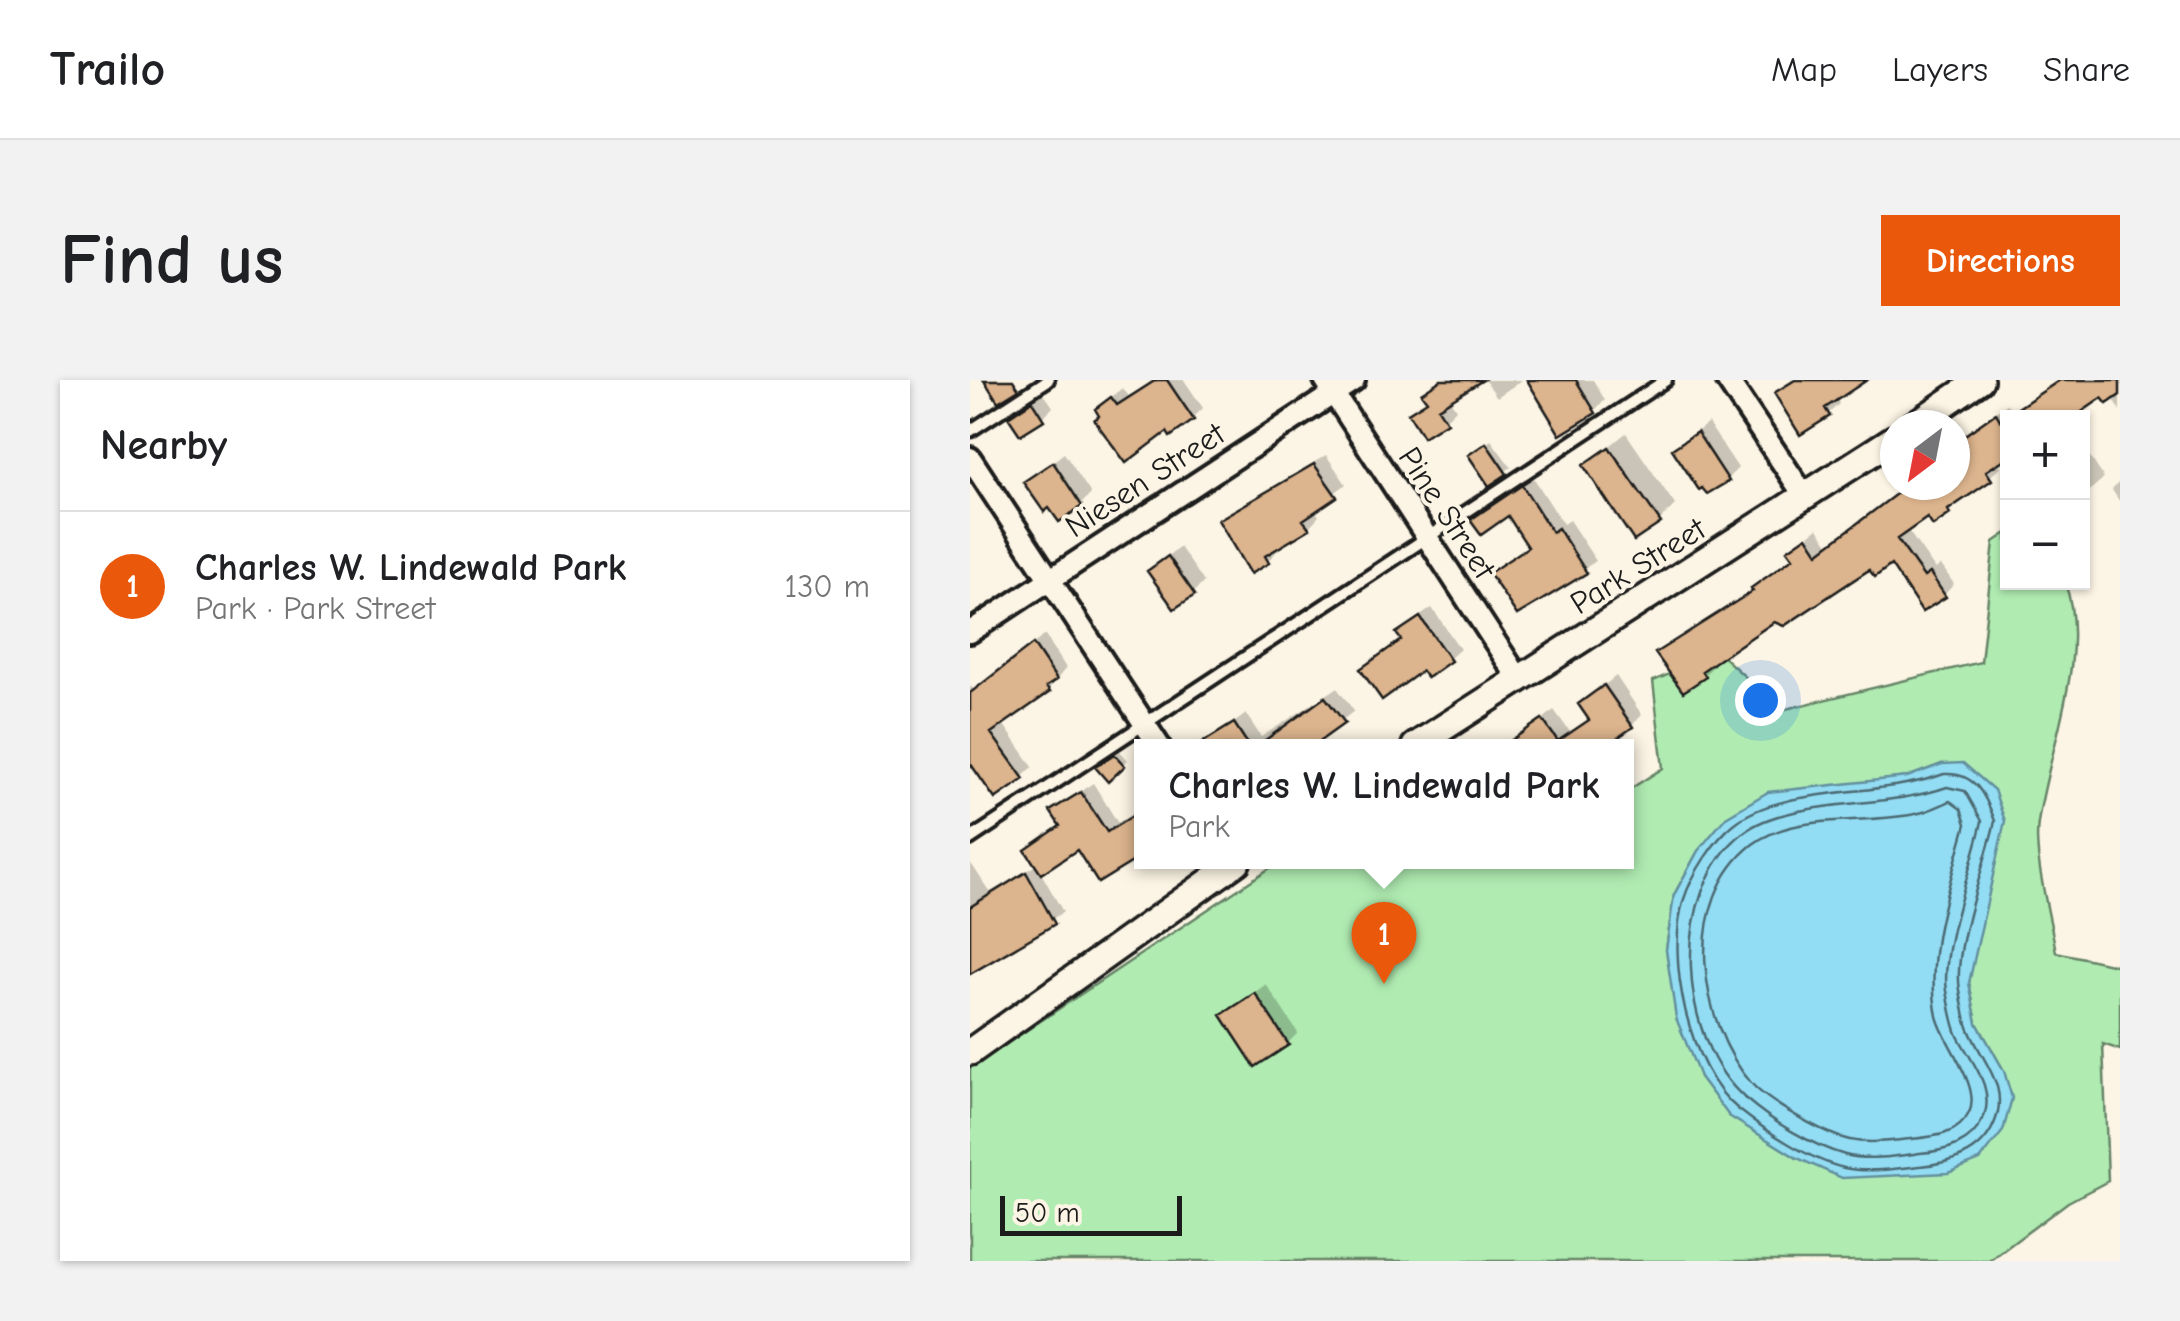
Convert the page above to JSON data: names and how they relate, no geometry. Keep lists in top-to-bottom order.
{
  "streets": {
    "street": ["Niesen Street", "Pine Street", "Park Street"]
  },
  "crossings": [
    ["Niesen Street", "Pine Street"],
    ["Pine Street", "Park Street"]
  ],
  "scale_bar": "50 m",
  "north": "bottom left",
  "page": {
    "header": "Trailo",
    "nav": ["Map", "Layers", "Share"],
    "buttons": "Directions",
    "title": "Find us",
    "heading": "Nearby",
    "map_buttons": ["+", "−"],
    "list": [
      {
        "mark": "1",
        "name": "Charles W. Lindewald Park",
        "note": "Park · Park Street",
        "value": "130 m"
      }
    ],
    "popup": ["Charles W. Lindewald Park", "Park"],
    "pins": "1",
    "scale": "50 m"
  }
}
